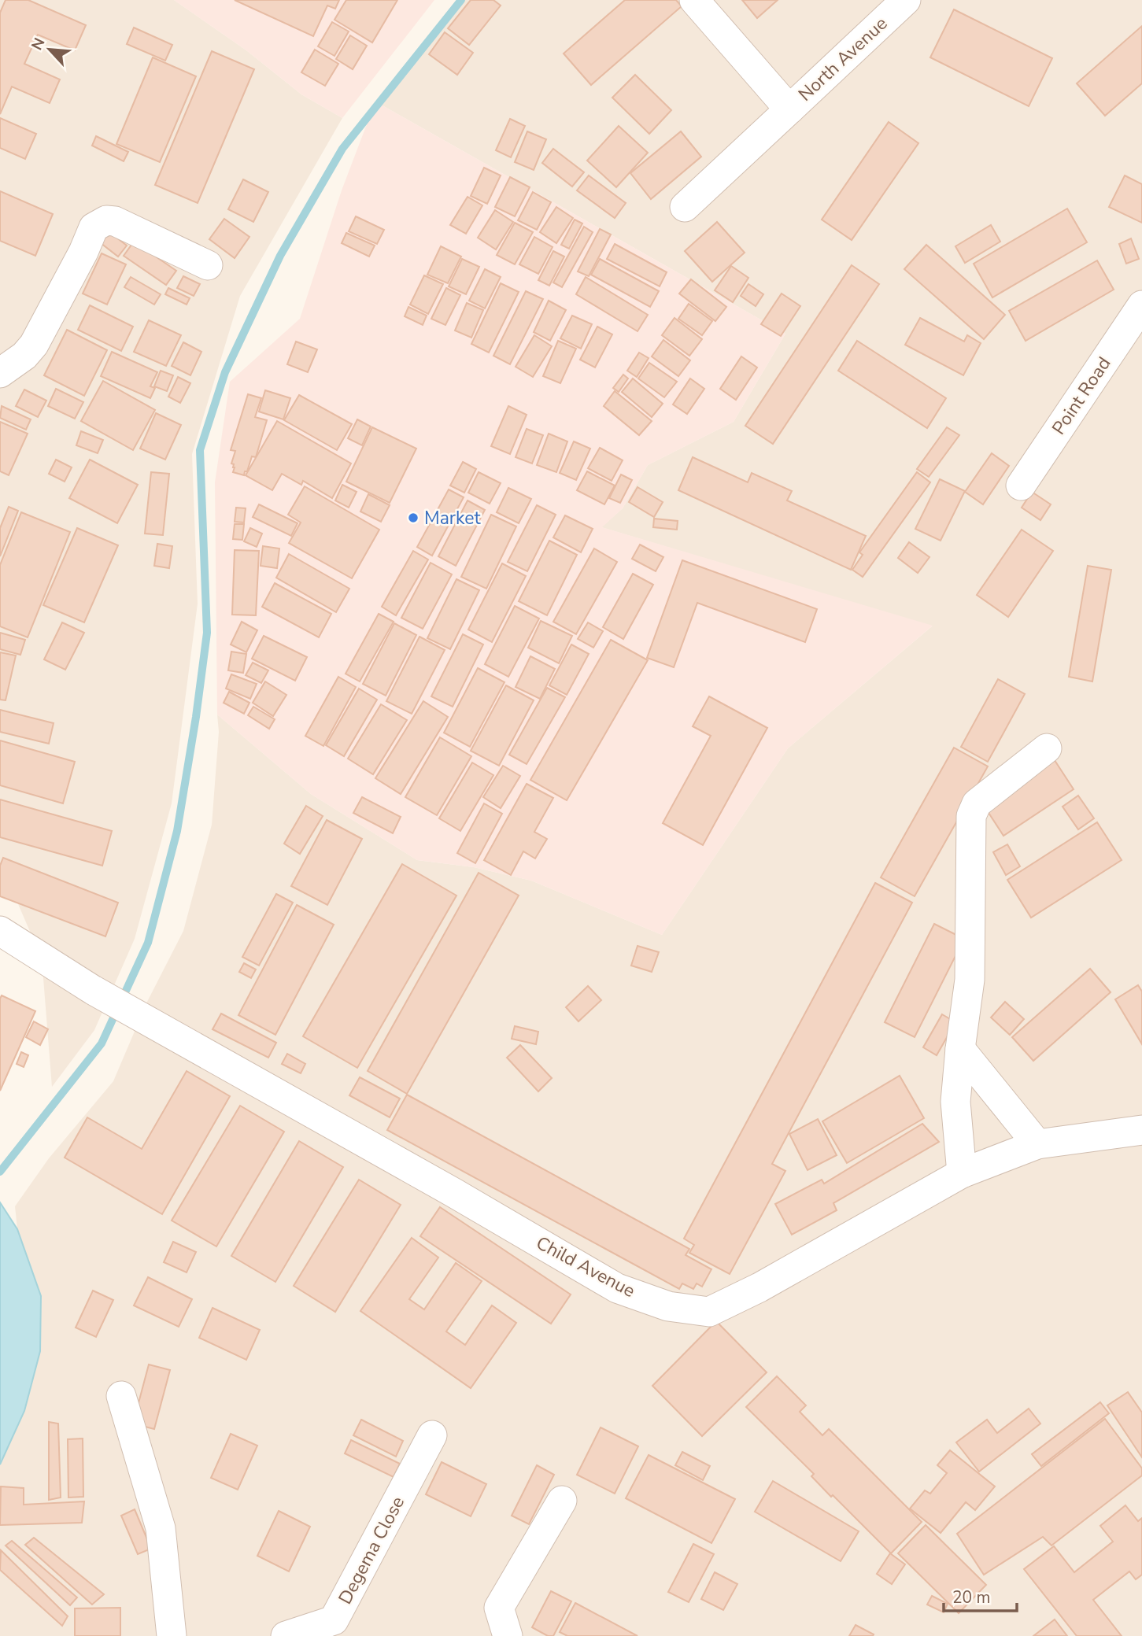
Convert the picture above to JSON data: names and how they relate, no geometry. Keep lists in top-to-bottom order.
{
  "streets": {
    "street": [
      "North Avenue",
      "Point Road",
      "Child Avenue",
      "Degema Close"
    ]
  },
  "places": ["Market"],
  "scale_bar": "20 m",
  "north": "top left"
}
